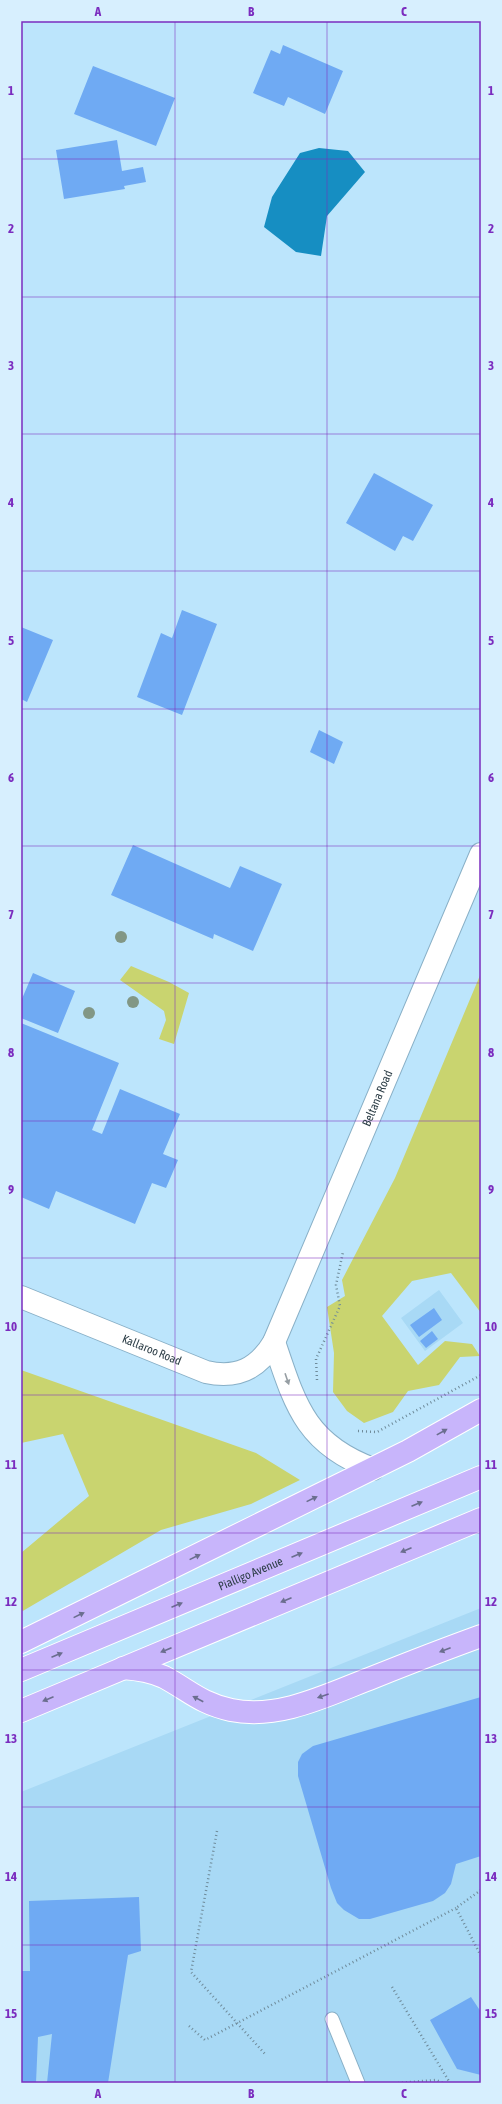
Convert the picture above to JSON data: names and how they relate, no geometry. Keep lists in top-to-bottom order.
{
  "streets": {
    "main road": ["Pialligo Avenue"],
    "street": ["Beltana Road", "Kallaroo Road"]
  },
  "crossings": [
    ["Beltana Road", "Kallaroo Road"]
  ],
  "grid": {
    "columns": ["A", "B", "C"],
    "rows": [
      "1",
      "2",
      "3",
      "4",
      "5",
      "6",
      "7",
      "8",
      "9",
      "10",
      "11",
      "12",
      "13",
      "14",
      "15"
    ]
  }
}
